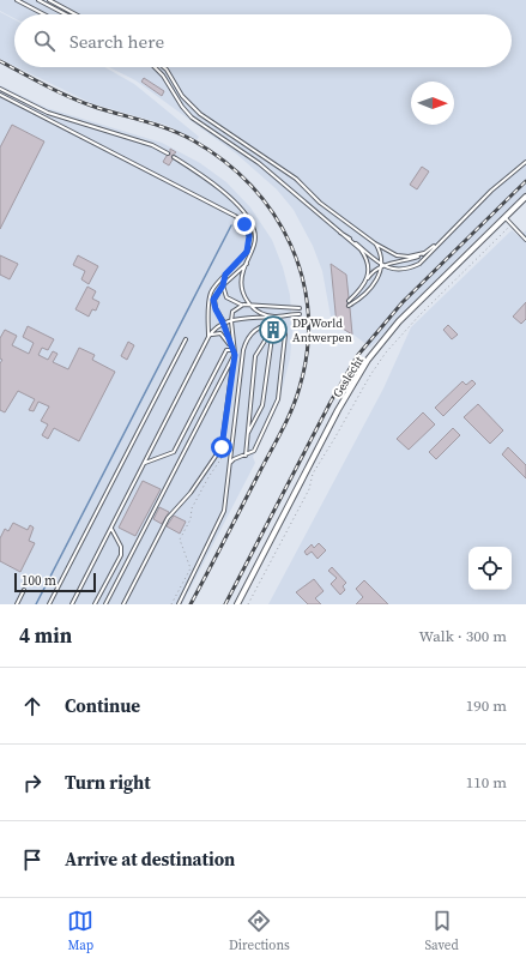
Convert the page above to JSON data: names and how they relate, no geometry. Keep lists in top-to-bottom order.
{
  "streets": {
    "street": ["Geslecht"]
  },
  "places": {
    "building": ["DP World Antwerpen"]
  },
  "scale_bar": "100 m",
  "north": "right",
  "page": {
    "search": "Search here",
    "scale": "100 m",
    "heading": ["4 min", "Walk · 300 m"],
    "list": [
      ["Continue", "190 m"],
      ["Turn right", "110 m"],
      "Arrive at destination"
    ],
    "nav": ["Map", "Directions", "Saved"]
  }
}
